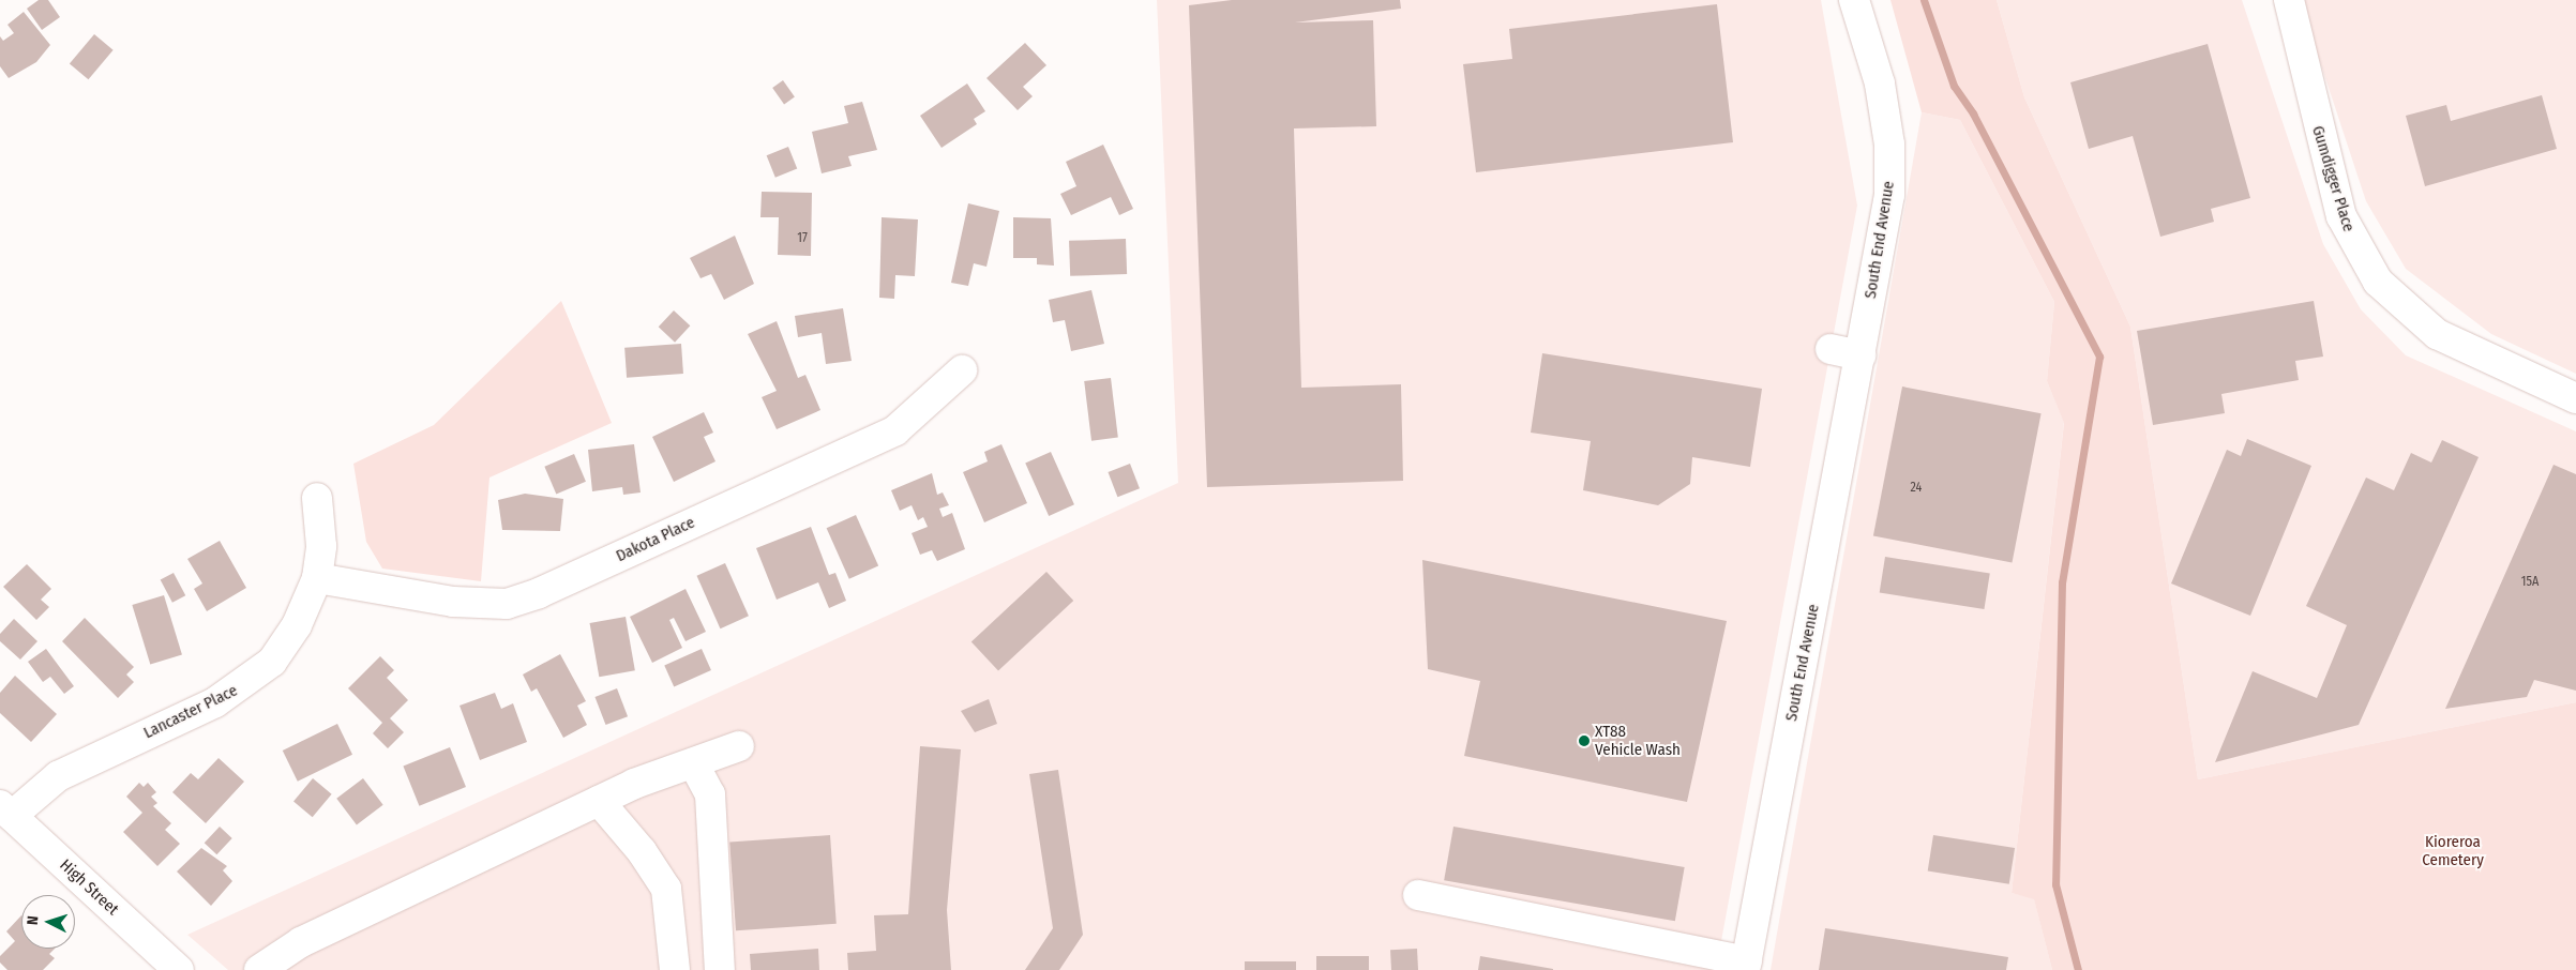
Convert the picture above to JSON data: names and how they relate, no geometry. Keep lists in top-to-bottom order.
{
  "streets": {
    "street": [
      "Gumdigger Place",
      "South End Avenue",
      "Dakota Place",
      "Lancaster Place",
      "High Street"
    ]
  },
  "crossings": [
    ["Dakota Place", "Lancaster Place"],
    ["Lancaster Place", "High Street"]
  ],
  "parks": ["Kioreroa Cemetery"],
  "places": ["XT88 Vehicle Wash"],
  "house_numbers": ["17", "24", "15A"],
  "north": "left"
}
